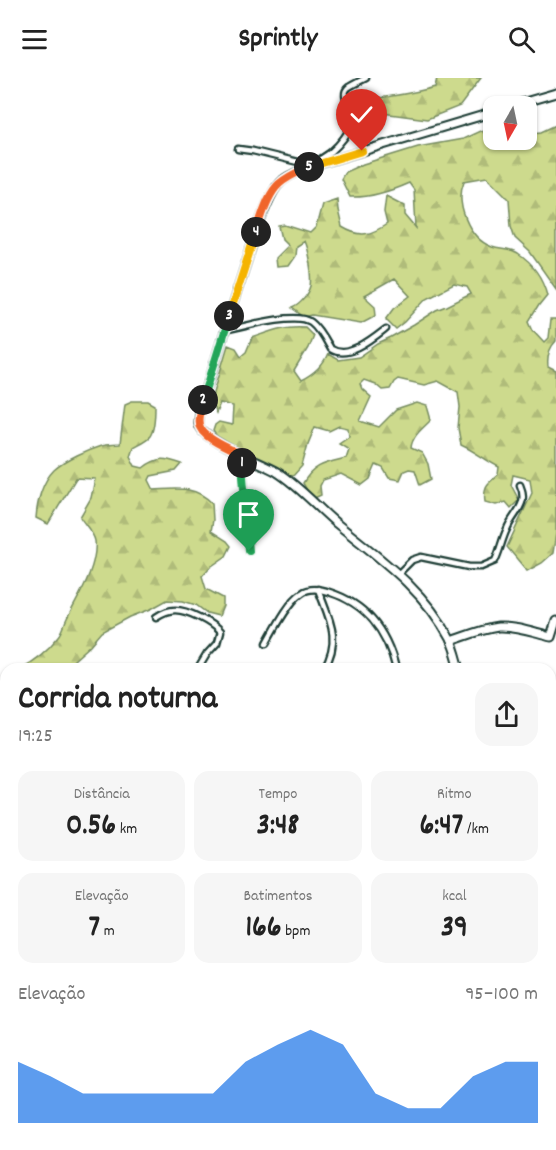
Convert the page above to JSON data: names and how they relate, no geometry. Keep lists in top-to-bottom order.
{
  "north": "bottom",
  "page": {
    "header": "Sprintly",
    "pins": [
      "5",
      "4",
      "3",
      "2",
      "1"
    ],
    "heading": ["Corrida noturna", "19:25"],
    "stats": [
      ["Distância", "0.56 km"],
      ["Tempo", "3:48"],
      ["Ritmo", "6:47 /km"],
      ["Elevação", "7 m"],
      ["Batimentos", "166 bpm"],
      ["kcal", "39"]
    ],
    "chart": ["Elevação", "95–100 m"]
  }
}
